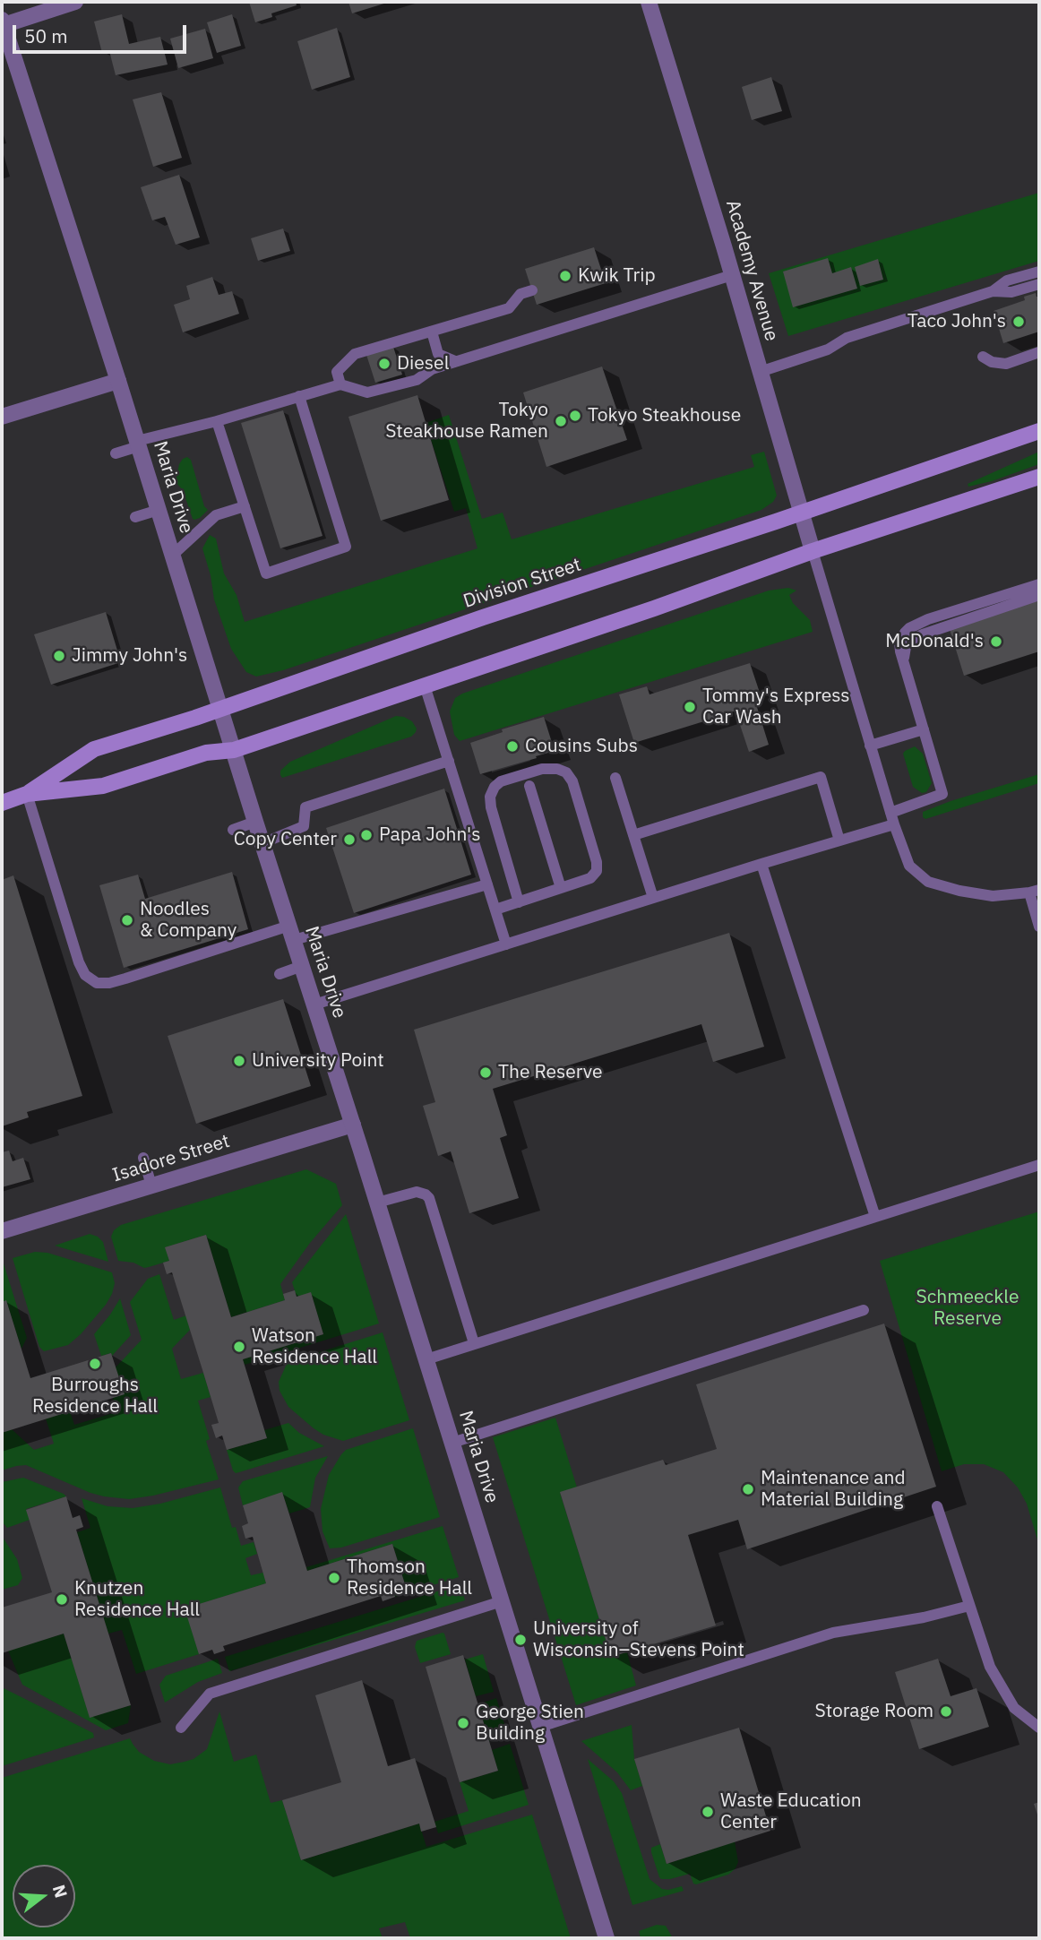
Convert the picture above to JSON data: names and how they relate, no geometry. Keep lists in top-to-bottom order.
{
  "streets": {
    "main road": ["Division Street"],
    "street": ["Academy Avenue", "Maria Drive", "Isadore Street"]
  },
  "crossings": [
    ["Academy Avenue", "Division Street"],
    ["Maria Drive", "Division Street"],
    ["Maria Drive", "Isadore Street"]
  ],
  "parks": ["Schmeeckle Reserve"],
  "places": [
    "Kwik Trip",
    "Taco John's",
    "Diesel",
    "Tokyo Steakhouse",
    "Tokyo Steakhouse Ramen",
    "McDonald's",
    "Jimmy John's",
    "Tommy's Express Car Wash",
    "Cousins Subs",
    "Papa John's",
    "Copy Center",
    "Noodles & Company",
    "University Point",
    "The Reserve",
    "Watson Residence Hall",
    "Burroughs Residence Hall",
    "Maintenance and Material Building",
    "Thomson Residence Hall",
    "Knutzen Residence Hall",
    "University of Wisconsin–Stevens Point",
    "Storage Room",
    "George Stien Building",
    "Waste Education Center"
  ],
  "scale_bar": "50 m",
  "north": "right"
}
